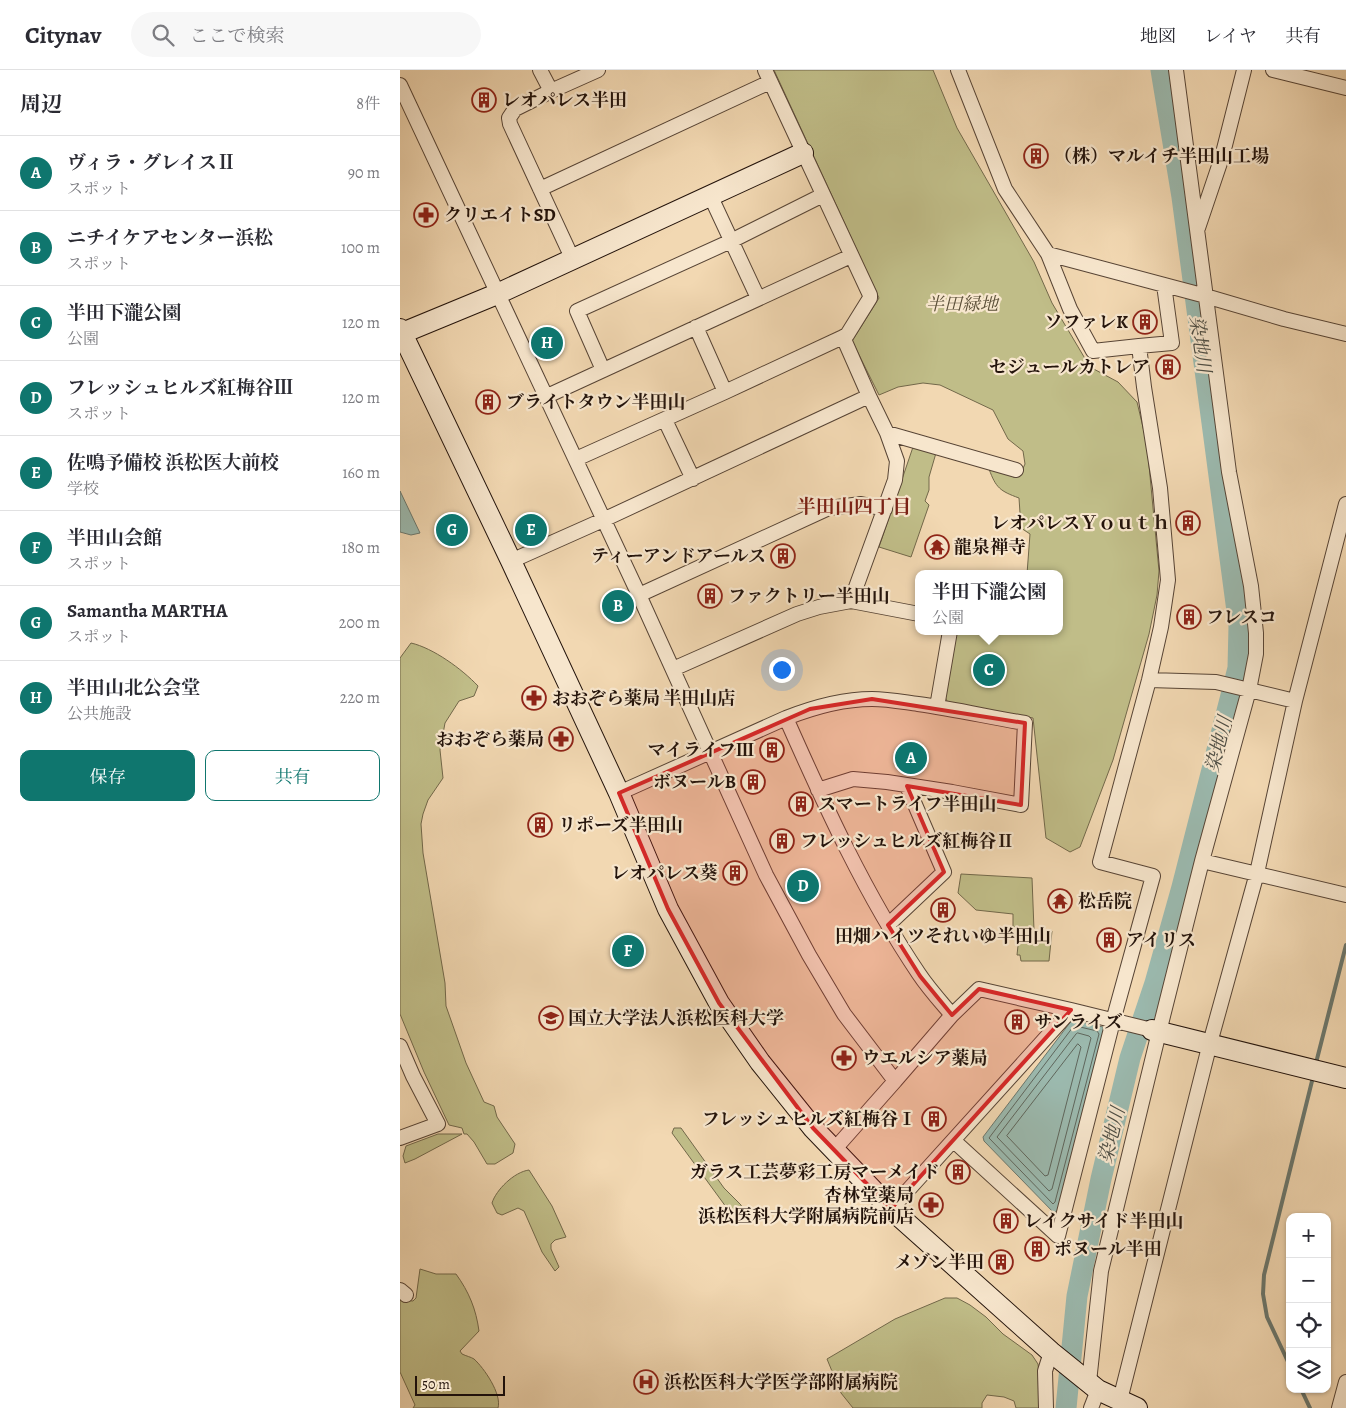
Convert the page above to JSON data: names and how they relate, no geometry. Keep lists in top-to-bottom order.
{
  "districts": ["半田山四丁目"],
  "water": ["染地川"],
  "parks": ["半田緑地"],
  "places": {
    "building": [
      "レオパレス半田",
      "（株）マルイチ半田山工場",
      "ソファレK",
      "セジュールカトレア",
      "ブライトタウン半田山",
      "レオパレスＹｏｕｔｈ",
      "ティーアンドアールス",
      "ファクトリー半田山",
      "フレスコ",
      "マイライフⅢ",
      "ボヌールB",
      "スマートライフ半田山",
      "リポーズ半田山",
      "フレッシュヒルズ紅梅谷Ⅱ",
      "レオパレス葵",
      "田畑ハイツそれいゆ半田山",
      "アイリス",
      "サンライズ",
      "フレッシュヒルズ紅梅谷Ⅰ",
      "ガラス工芸夢彩工房マーメイド",
      "レイクサイド半田山",
      "ポヌール半田",
      "メゾン半田"
    ],
    "pharmacy": [
      "クリエイトSD",
      "おおぞら薬局 半田山店",
      "おおぞら薬局",
      "ウエルシア薬局",
      "杏林堂薬局 浜松医科大学附属病院前店"
    ],
    "temple": ["龍泉禅寺", "松岳院"],
    "school or university": ["国立大学法人浜松医科大学"],
    "hospital": ["浜松医科大学医学部附属病院"]
  },
  "scale_bar": "50 m",
  "page": {
    "header": "Citynav",
    "search": "ここで検索",
    "nav": ["地図", "レイヤ", "共有"],
    "heading": ["周辺", "8件"],
    "list": [
      {
        "mark": "A",
        "name": "ヴィラ・グレイスⅡ",
        "note": "スポット",
        "value": "90 m"
      },
      {
        "mark": "B",
        "name": "ニチイケアセンター浜松",
        "note": "スポット",
        "value": "100 m"
      },
      {
        "mark": "C",
        "name": "半田下瀧公園",
        "note": "公園",
        "value": "120 m"
      },
      {
        "mark": "D",
        "name": "フレッシュヒルズ紅梅谷Ⅲ",
        "note": "スポット",
        "value": "120 m"
      },
      {
        "mark": "E",
        "name": "佐鳴予備校 浜松医大前校",
        "note": "学校",
        "value": "160 m"
      },
      {
        "mark": "F",
        "name": "半田山会館",
        "note": "スポット",
        "value": "180 m"
      },
      {
        "mark": "G",
        "name": "Samantha MARTHA",
        "note": "スポット",
        "value": "200 m"
      },
      {
        "mark": "H",
        "name": "半田山北公会堂",
        "note": "公共施設",
        "value": "220 m"
      }
    ],
    "pins": [
      "H",
      "E",
      "G",
      "B",
      "C",
      "A",
      "D",
      "F"
    ],
    "popup": ["半田下瀧公園", "公園"],
    "buttons": ["保存", "共有"],
    "map_buttons": ["+", "−"],
    "scale": "50 m"
  }
}
